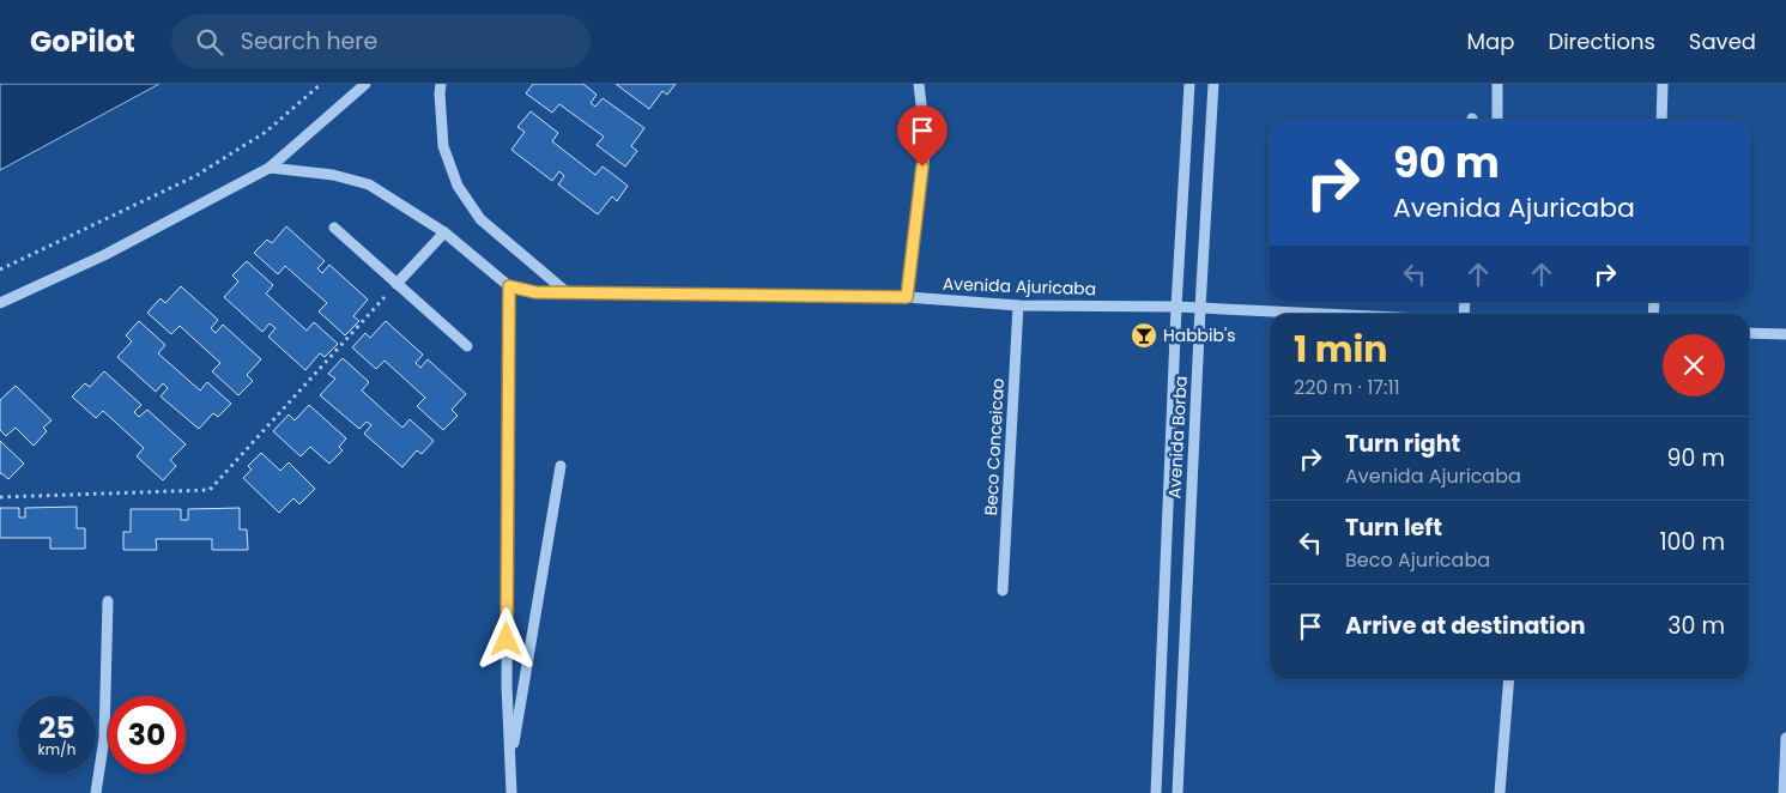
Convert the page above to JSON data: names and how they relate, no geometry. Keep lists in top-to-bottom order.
{
  "streets": {
    "street": ["Avenida Ajuricaba", "Avenida Borba", "Beco Conceicao"]
  },
  "crossings": [
    ["Avenida Ajuricaba", "Avenida Borba"],
    ["Avenida Ajuricaba", "Beco Conceicao"]
  ],
  "places": {
    "bar": ["Habbib's"]
  },
  "page": {
    "header": "GoPilot",
    "search": "Search here",
    "nav": ["Map", "Directions", "Saved"],
    "turn": ["90 m", "Avenida Ajuricaba"],
    "heading": ["1 min", "220 m · 17:11"],
    "list": [
      {
        "name": "Turn right",
        "note": "Avenida Ajuricaba",
        "value": "90 m"
      },
      {
        "name": "Turn left",
        "note": "Beco Ajuricaba",
        "value": "100 m"
      },
      {
        "name": "Arrive at destination",
        "value": "30 m"
      }
    ],
    "speed": "25 km/h",
    "limit": "30"
  }
}
